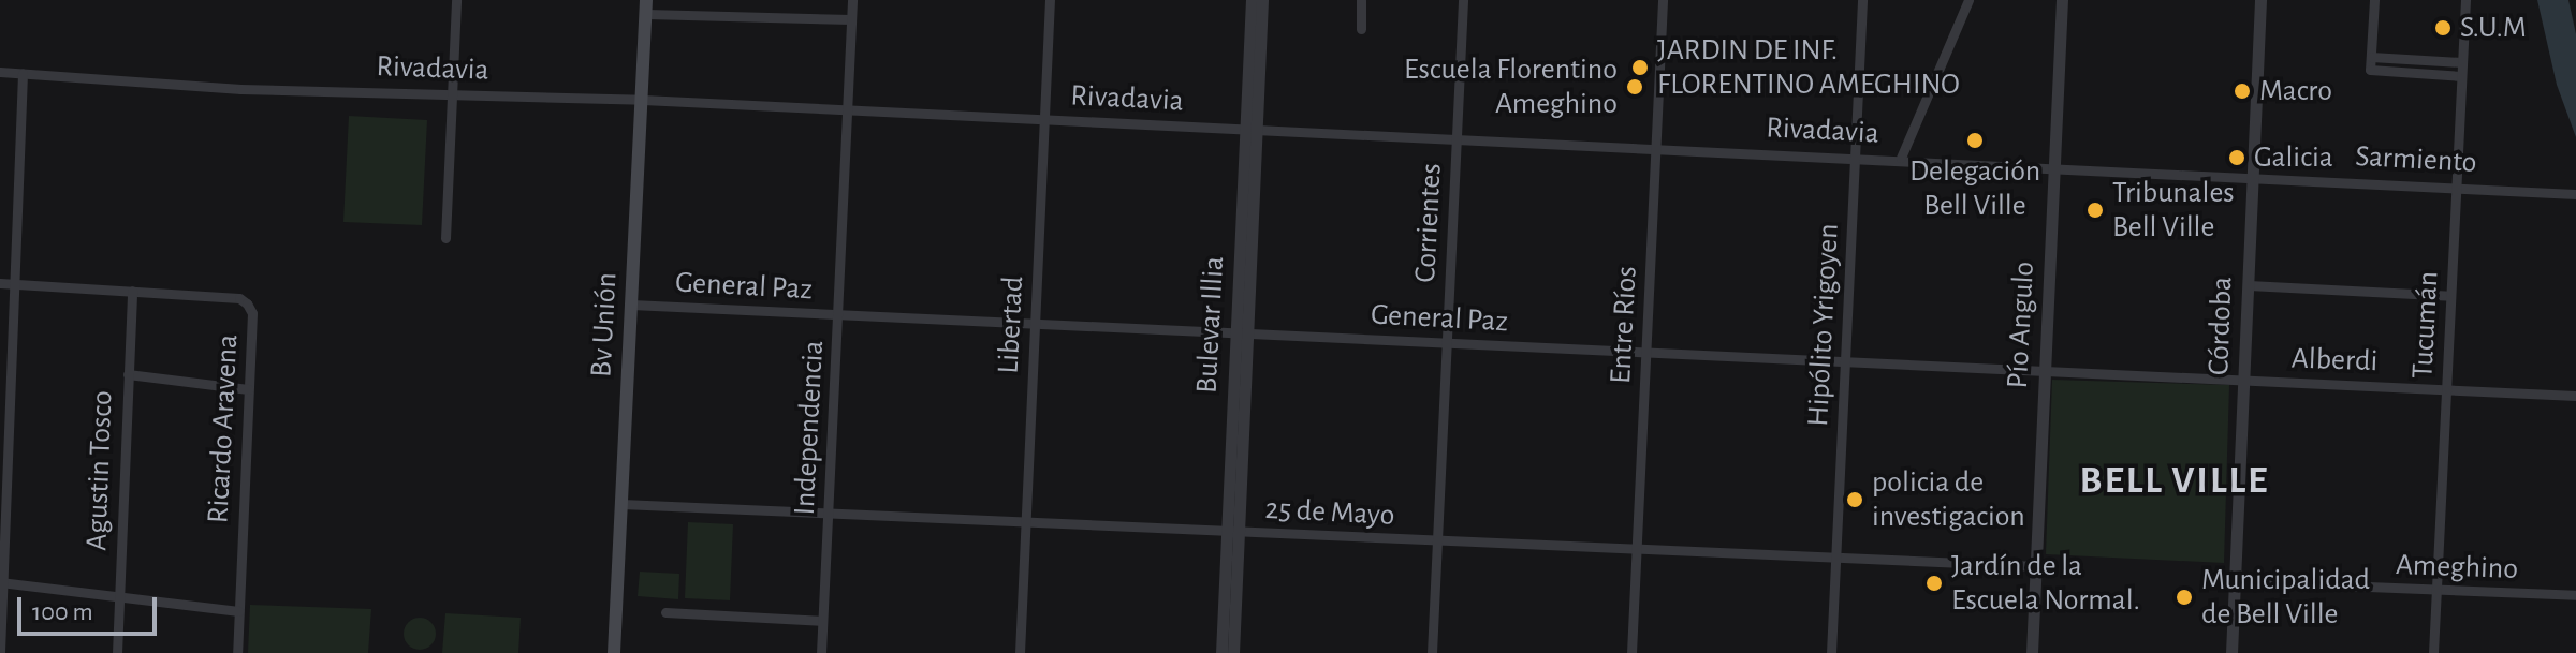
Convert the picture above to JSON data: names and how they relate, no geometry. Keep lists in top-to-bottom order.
{
  "streets": {
    "main road": ["Bv Unión"],
    "street": [
      "Rivadavia",
      "Sarmiento",
      "Corrientes",
      "General Paz",
      "Libertad",
      "Bulevar Illia",
      "Entre Ríos",
      "Hipólito Yrigoyen",
      "Pío Angulo",
      "Tucumán",
      "Córdoba",
      "Alberdi",
      "Independencia",
      "Ricardo Aravena",
      "Agustin Tosco",
      "25 de Mayo",
      "Ameghino"
    ]
  },
  "crossings": [
    ["Rivadavia", "Sarmiento"],
    ["Rivadavia", "Corrientes"],
    ["Rivadavia", "Bv Unión"],
    ["Rivadavia", "Libertad"],
    ["Rivadavia", "Bulevar Illia"],
    ["Rivadavia", "Entre Ríos"],
    ["Rivadavia", "Hipólito Yrigoyen"],
    ["Rivadavia", "Pío Angulo"],
    ["Rivadavia", "Córdoba"],
    ["Rivadavia", "Independencia"],
    ["Sarmiento", "Tucumán"],
    ["Sarmiento", "Córdoba"],
    ["Corrientes", "General Paz"],
    ["Corrientes", "25 de Mayo"],
    ["General Paz", "Bv Unión"],
    ["General Paz", "Libertad"],
    ["General Paz", "Bulevar Illia"],
    ["General Paz", "Entre Ríos"],
    ["General Paz", "Hipólito Yrigoyen"],
    ["General Paz", "Pío Angulo"],
    ["General Paz", "Córdoba"],
    ["General Paz", "Alberdi"],
    ["General Paz", "Independencia"],
    ["Bv Unión", "25 de Mayo"],
    ["Libertad", "25 de Mayo"],
    ["Bulevar Illia", "25 de Mayo"],
    ["Entre Ríos", "25 de Mayo"],
    ["Hipólito Yrigoyen", "25 de Mayo"],
    ["Pío Angulo", "25 de Mayo"],
    ["Tucumán", "Alberdi"],
    ["Tucumán", "Ameghino"],
    ["Córdoba", "Alberdi"],
    ["Córdoba", "Ameghino"],
    ["Independencia", "25 de Mayo"],
    ["Ricardo Aravena", "Agustin Tosco"]
  ],
  "districts": ["BELL VILLE"],
  "places": [
    "S.U.M",
    "JARDIN DE INF. FLORENTINO AMEGHINO",
    "Escuela Florentino Ameghino",
    "Macro",
    "Delegación Bell Ville",
    "Galicia",
    "Tribunales Bell Ville",
    "policia de investigacion",
    "Jardín de la Escuela Normal.",
    "Municipalidad de Bell Ville"
  ],
  "scale_bar": "100 m"
}
